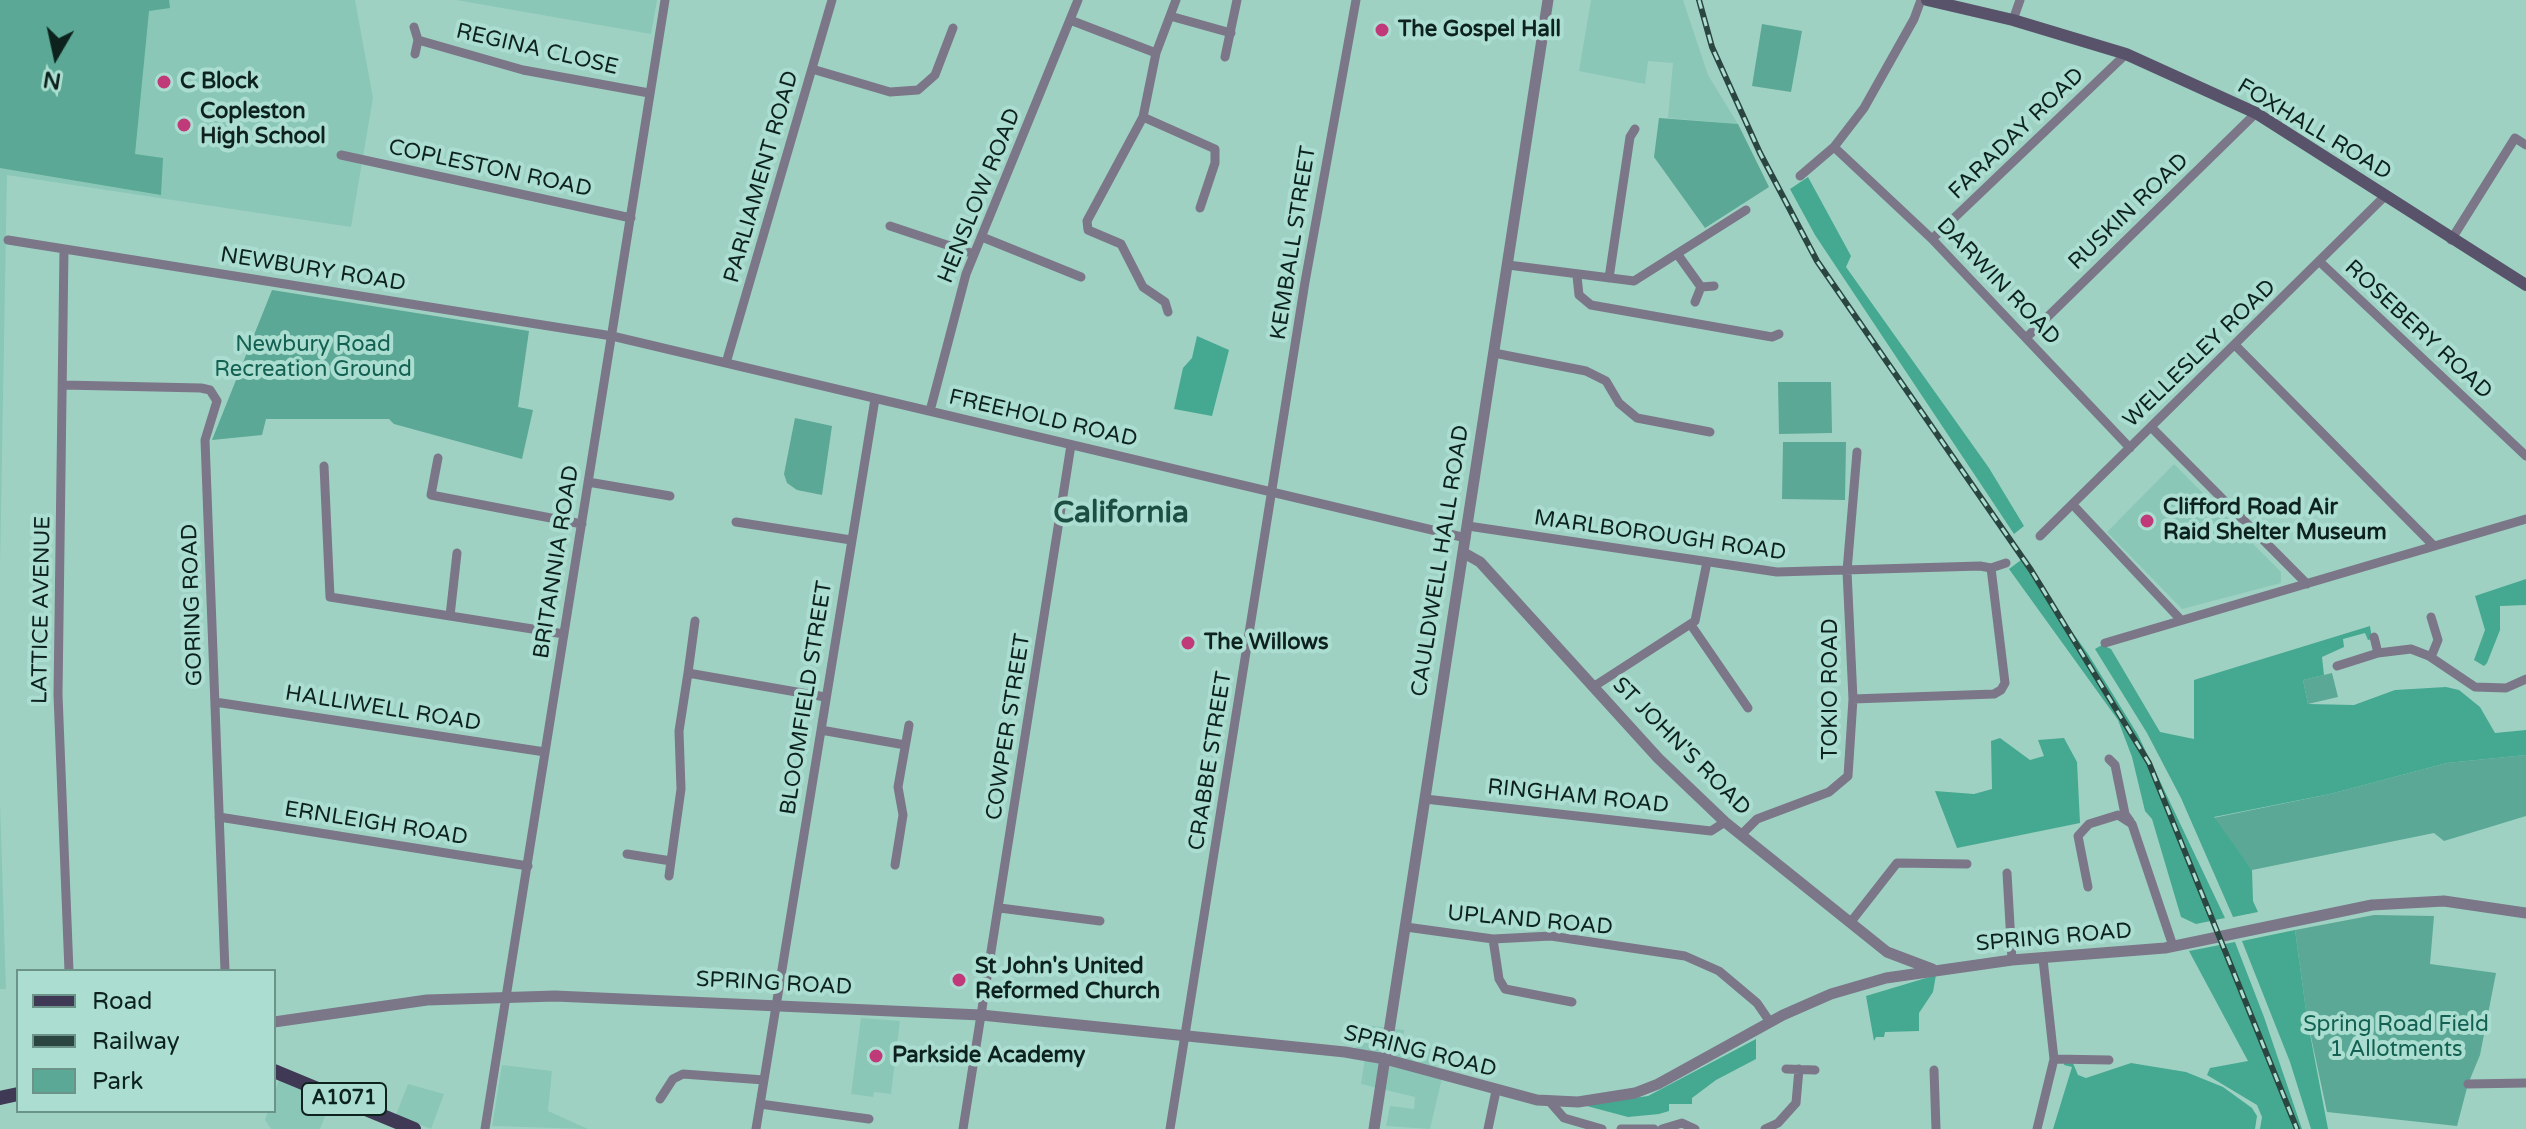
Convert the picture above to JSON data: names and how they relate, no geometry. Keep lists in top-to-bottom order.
{
  "streets": {
    "main road": ["FOXHALL ROAD", "A1071"],
    "street": [
      "REGINA CLOSE",
      "FARADAY ROAD",
      "COPLESTON ROAD",
      "PARLIAMENT ROAD",
      "HENSLOW ROAD",
      "RUSKIN ROAD",
      "KEMBALL STREET",
      "NEWBURY ROAD",
      "DARWIN ROAD",
      "ROSEBERY ROAD",
      "WELLESLEY ROAD",
      "FREEHOLD ROAD",
      "MARLBOROUGH ROAD",
      "CAULDWELL HALL ROAD",
      "BRITANNIA ROAD",
      "GORING ROAD",
      "LATTICE AVENUE",
      "TOKIO ROAD",
      "BLOOMFIELD STREET",
      "HALLIWELL ROAD",
      "COWPER STREET",
      "ST JOHN'S ROAD",
      "CRABBE STREET",
      "RINGHAM ROAD",
      "ERNLEIGH ROAD",
      "UPLAND ROAD",
      "SPRING ROAD"
    ]
  },
  "crossings": [
    ["REGINA CLOSE", "BRITANNIA ROAD"],
    ["FOXHALL ROAD", "FARADAY ROAD"],
    ["FOXHALL ROAD", "RUSKIN ROAD"],
    ["FOXHALL ROAD", "WELLESLEY ROAD"],
    ["FARADAY ROAD", "DARWIN ROAD"],
    ["COPLESTON ROAD", "BRITANNIA ROAD"],
    ["PARLIAMENT ROAD", "FREEHOLD ROAD"],
    ["HENSLOW ROAD", "FREEHOLD ROAD"],
    ["RUSKIN ROAD", "DARWIN ROAD"],
    ["KEMBALL STREET", "FREEHOLD ROAD"],
    ["KEMBALL STREET", "CRABBE STREET"],
    ["NEWBURY ROAD", "FREEHOLD ROAD"],
    ["NEWBURY ROAD", "BRITANNIA ROAD"],
    ["NEWBURY ROAD", "LATTICE AVENUE"],
    ["DARWIN ROAD", "WELLESLEY ROAD"],
    ["ROSEBERY ROAD", "WELLESLEY ROAD"],
    ["FREEHOLD ROAD", "MARLBOROUGH ROAD"],
    ["FREEHOLD ROAD", "CAULDWELL HALL ROAD"],
    ["FREEHOLD ROAD", "BRITANNIA ROAD"],
    ["FREEHOLD ROAD", "BLOOMFIELD STREET"],
    ["FREEHOLD ROAD", "COWPER STREET"],
    ["FREEHOLD ROAD", "CRABBE STREET"],
    ["MARLBOROUGH ROAD", "CAULDWELL HALL ROAD"],
    ["MARLBOROUGH ROAD", "TOKIO ROAD"],
    ["CAULDWELL HALL ROAD", "ST JOHN'S ROAD"],
    ["CAULDWELL HALL ROAD", "RINGHAM ROAD"],
    ["CAULDWELL HALL ROAD", "UPLAND ROAD"],
    ["CAULDWELL HALL ROAD", "SPRING ROAD"],
    ["BRITANNIA ROAD", "HALLIWELL ROAD"],
    ["BRITANNIA ROAD", "ERNLEIGH ROAD"],
    ["BRITANNIA ROAD", "SPRING ROAD"],
    ["GORING ROAD", "LATTICE AVENUE"],
    ["GORING ROAD", "HALLIWELL ROAD"],
    ["GORING ROAD", "ERNLEIGH ROAD"],
    ["TOKIO ROAD", "ST JOHN'S ROAD"],
    ["BLOOMFIELD STREET", "SPRING ROAD"],
    ["COWPER STREET", "SPRING ROAD"],
    ["ST JOHN'S ROAD", "RINGHAM ROAD"],
    ["ST JOHN'S ROAD", "SPRING ROAD"],
    ["CRABBE STREET", "SPRING ROAD"],
    ["UPLAND ROAD", "SPRING ROAD"]
  ],
  "districts": ["California"],
  "parks": ["Newbury Road Recreation Ground", "Spring Road Field 1 Allotments"],
  "places": [
    "The Gospel Hall",
    "C Block",
    "Copleston High School",
    "Clifford Road Air Raid Shelter Museum",
    "The Willows",
    "St John's United Reformed Church",
    "Parkside Academy"
  ],
  "legend": ["Road", "Railway", "Park"],
  "north": "bottom"
}
